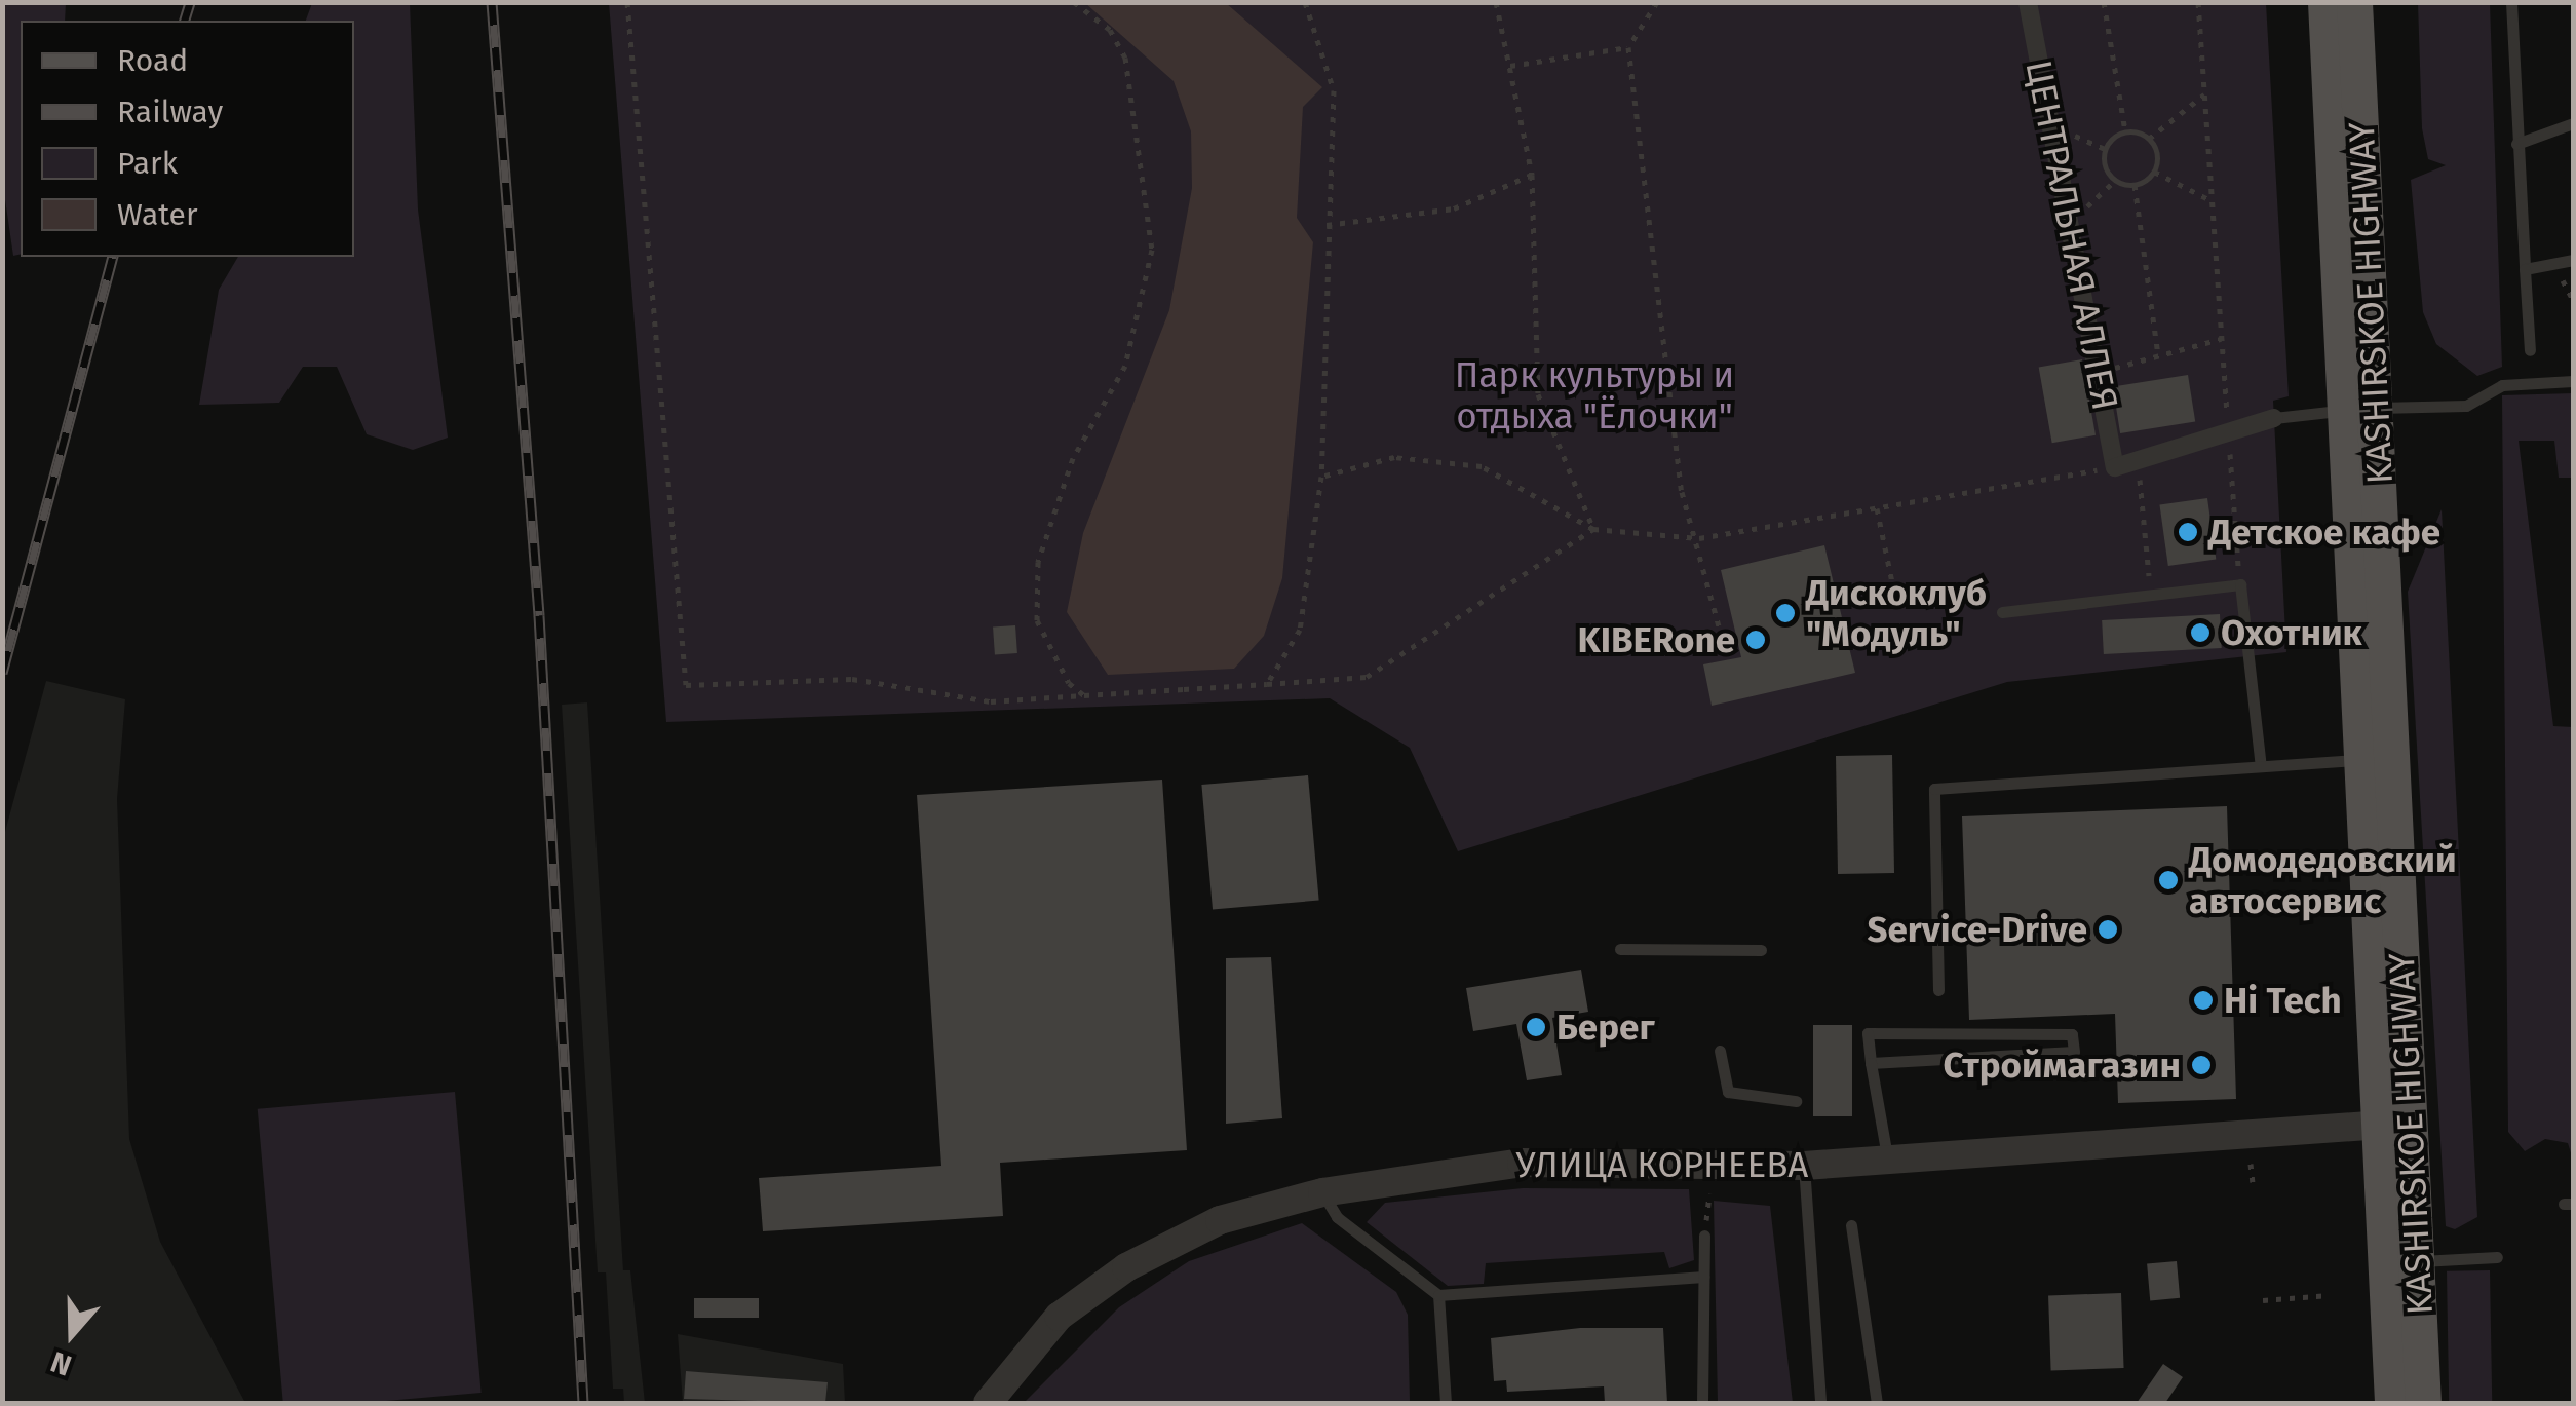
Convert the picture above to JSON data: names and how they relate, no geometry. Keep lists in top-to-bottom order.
{
  "streets": {
    "main road": ["KASHIRSKOE HIGHWAY"],
    "street": ["ЦЕНТРАЛЬНАЯ АЛЛЕЯ", "УЛИЦА КОРНЕЕВА"]
  },
  "crossings": [
    ["KASHIRSKOE HIGHWAY", "УЛИЦА КОРНЕЕВА"]
  ],
  "parks": ["Парк культуры и отдыха \"Ёлочки\""],
  "places": [
    "Детское кафе",
    "Дискоклуб \"Модуль\"",
    "Охотник",
    "KIBERone",
    "Домодедовский автосервис",
    "Service-Drive",
    "Hi Tech",
    "Берег",
    "Строймагазин"
  ],
  "legend": [
    "Road",
    "Railway",
    "Park",
    "Water"
  ],
  "north": "bottom"
}
